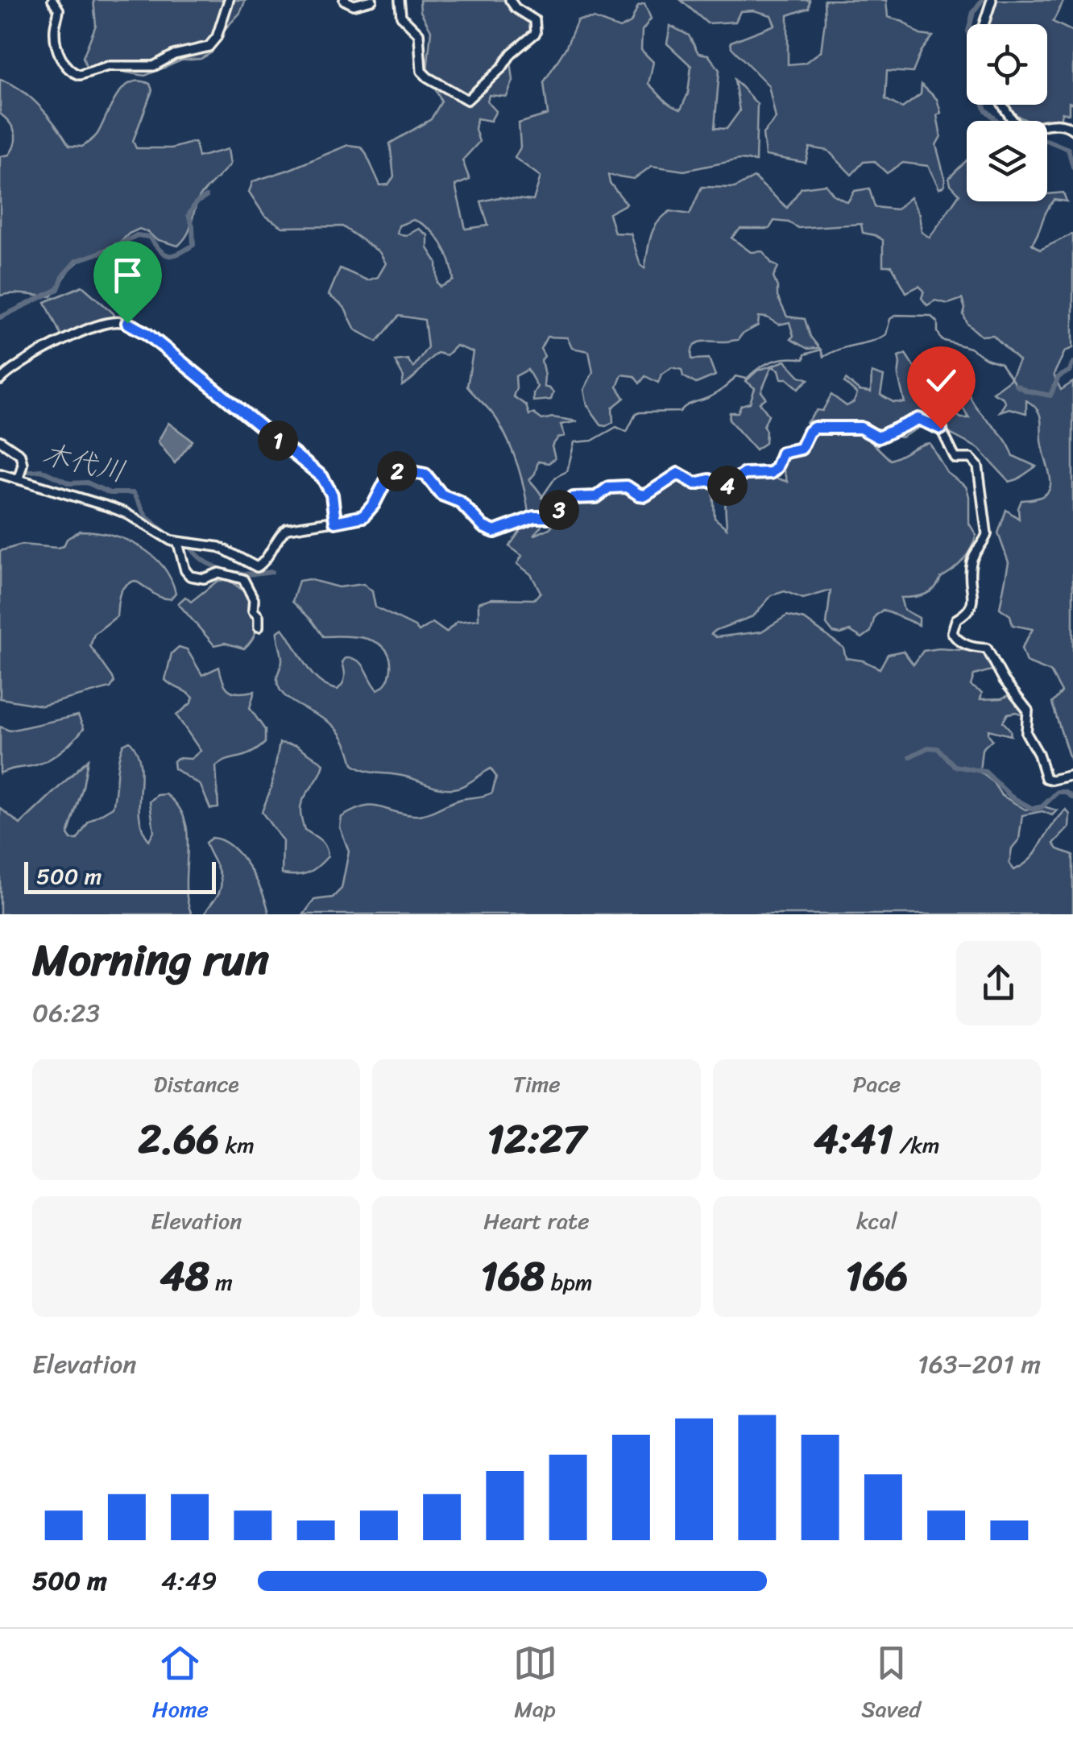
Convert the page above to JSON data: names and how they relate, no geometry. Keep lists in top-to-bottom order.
{
  "water": ["木代川"],
  "scale_bar": "500 m",
  "page": {
    "pins": [
      "1",
      "2",
      "4",
      "3"
    ],
    "scale": "500 m",
    "heading": ["Morning run", "06:23"],
    "stats": [
      ["Distance", "2.66 km"],
      ["Time", "12:27"],
      ["Pace", "4:41 /km"],
      ["Elevation", "48 m"],
      ["Heart rate", "168 bpm"],
      ["kcal", "166"]
    ],
    "chart": ["Elevation", "163–201 m"],
    "list": [
      {
        "name": "500 m",
        "note": "4:49"
      }
    ],
    "tabs": ["Home", "Map", "Saved"]
  }
}
